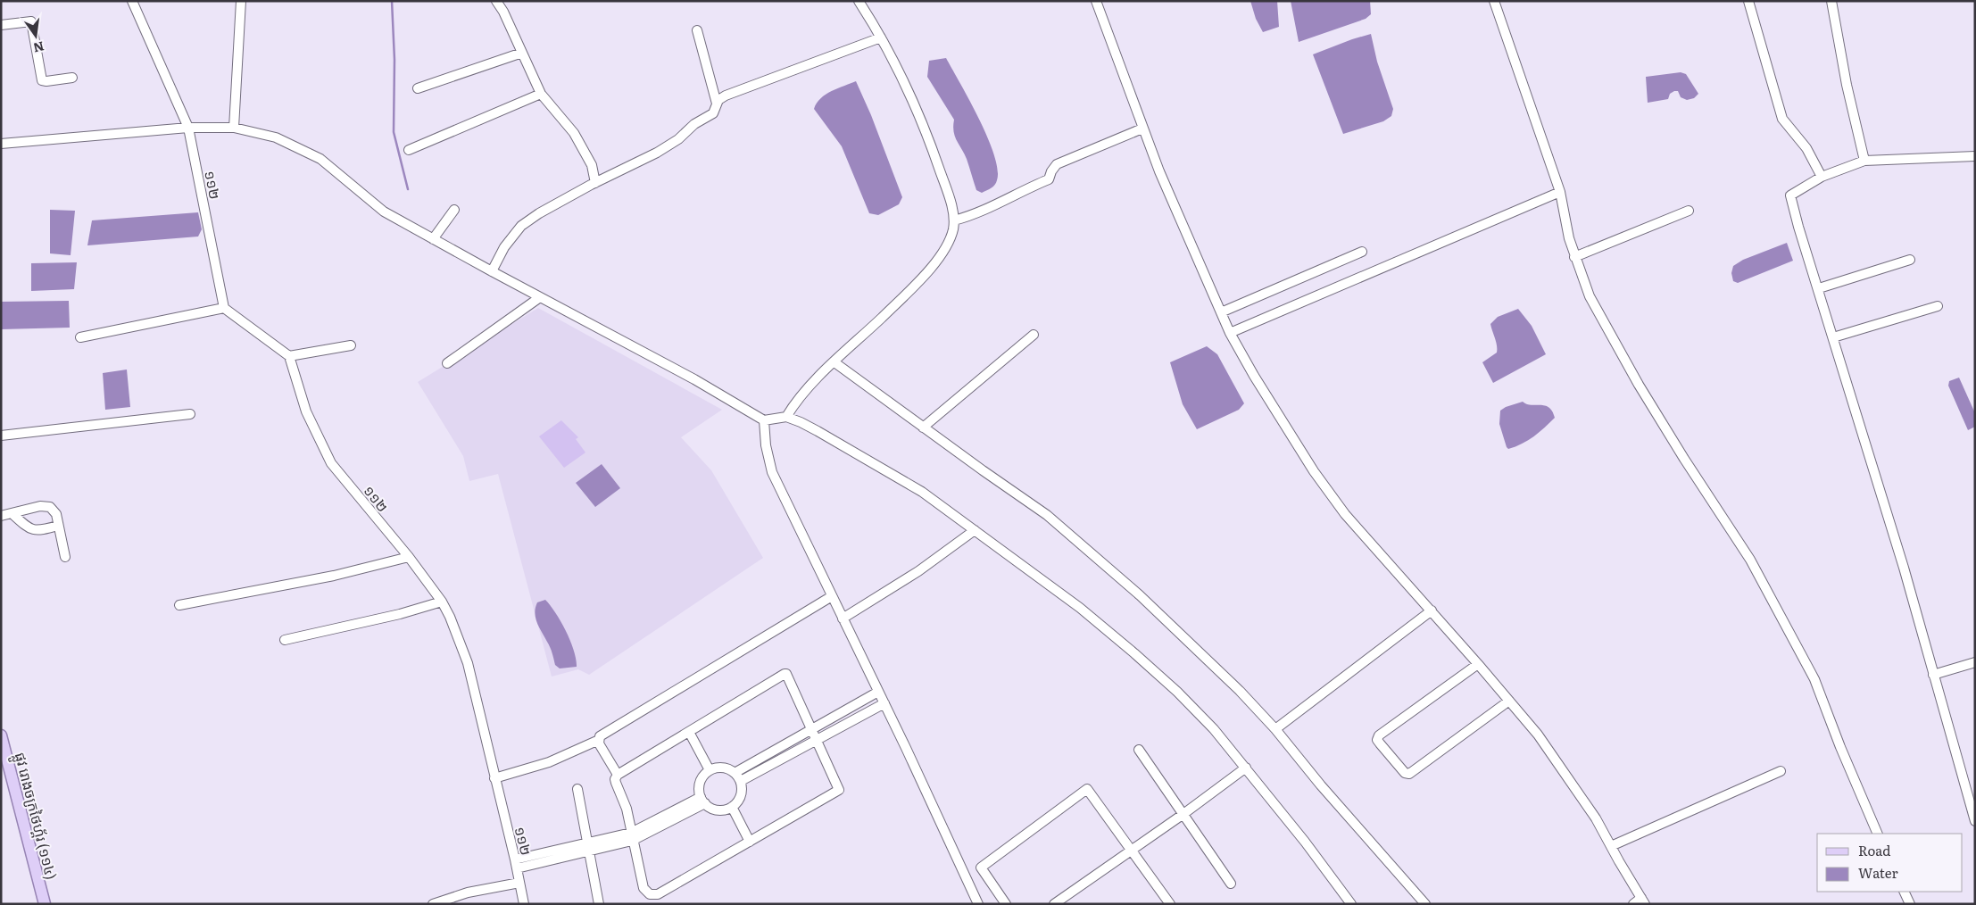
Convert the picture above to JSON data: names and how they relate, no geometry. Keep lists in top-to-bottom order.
{
  "streets": {
    "main road": ["ផ្លូវ រោងចក្រថៃហ្គ័រ (១១៤)"],
    "street": ["១១២"]
  },
  "legend": ["Road", "Water"],
  "north": "bottom"
}
